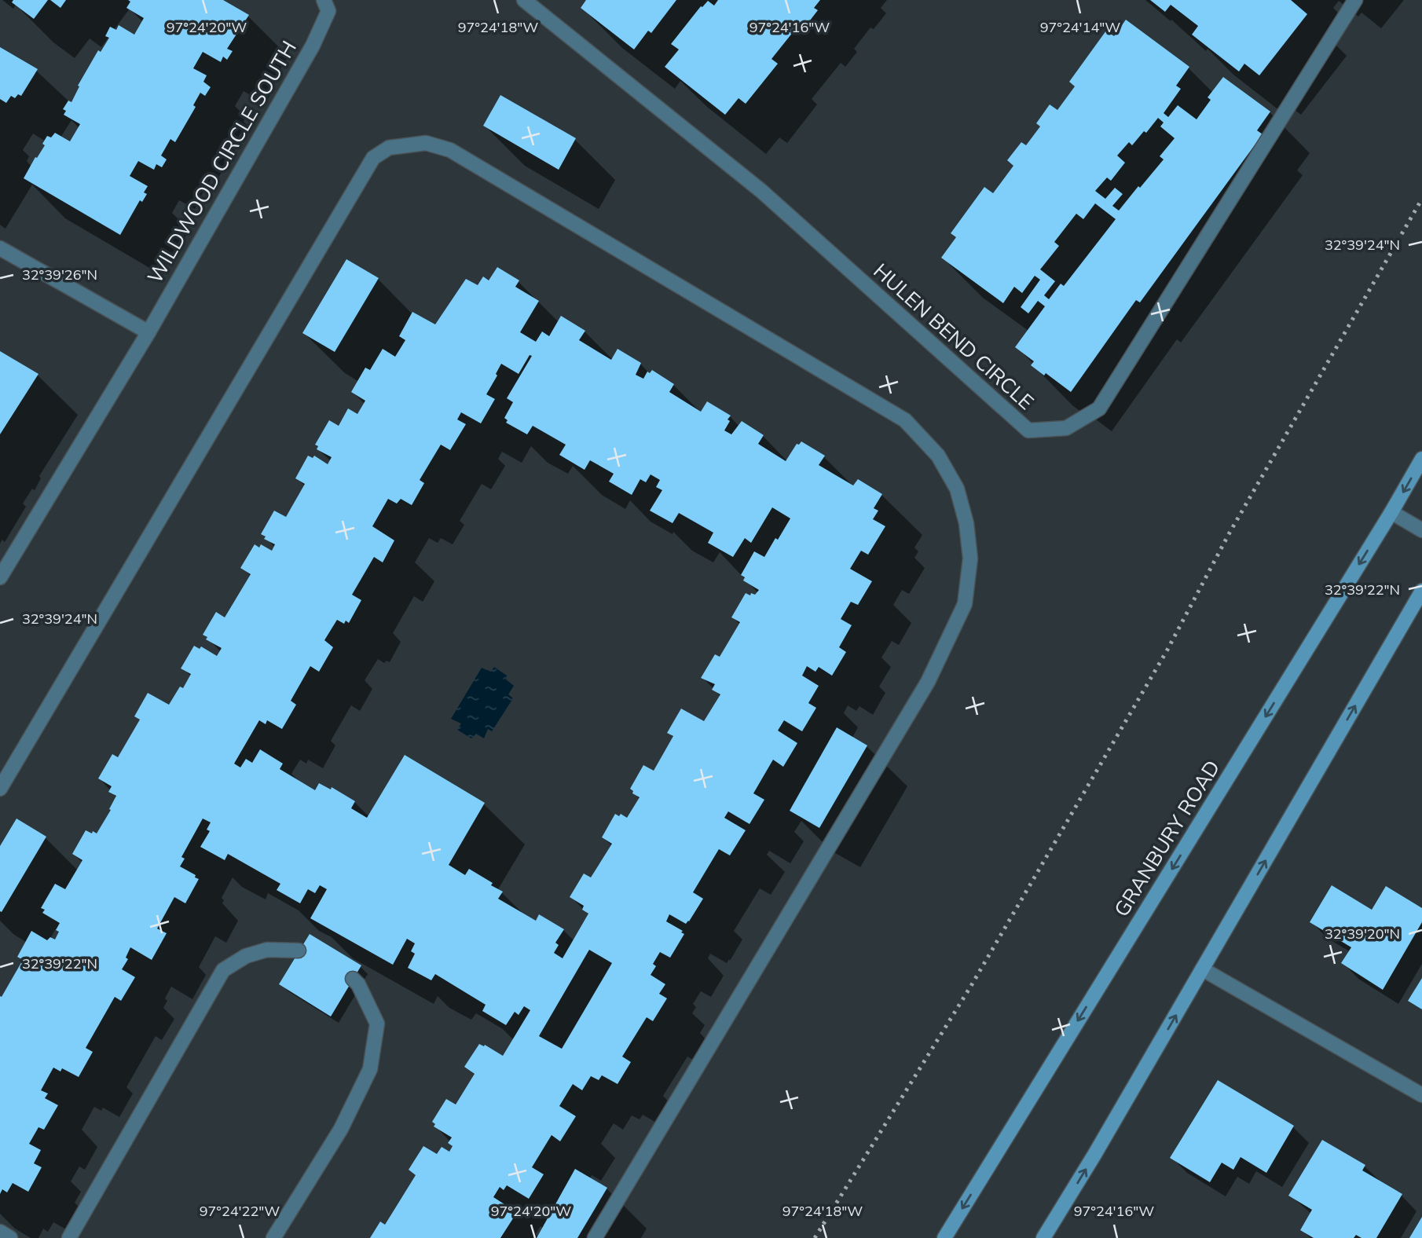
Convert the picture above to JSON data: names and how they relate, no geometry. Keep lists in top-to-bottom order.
{
  "streets": {
    "main road": ["GRANBURY ROAD"],
    "street": ["WILDWOOD CIRCLE SOUTH", "HULEN BEND CIRCLE"]
  },
  "coordinates": [
    "97°24'20\"W",
    "97°24'18\"W",
    "97°24'16\"W",
    "97°24'14\"W",
    "32°39'24\"N",
    "32°39'26\"N",
    "32°39'22\"N",
    "32°39'20\"N",
    "97°24'22\"W"
  ]
}
